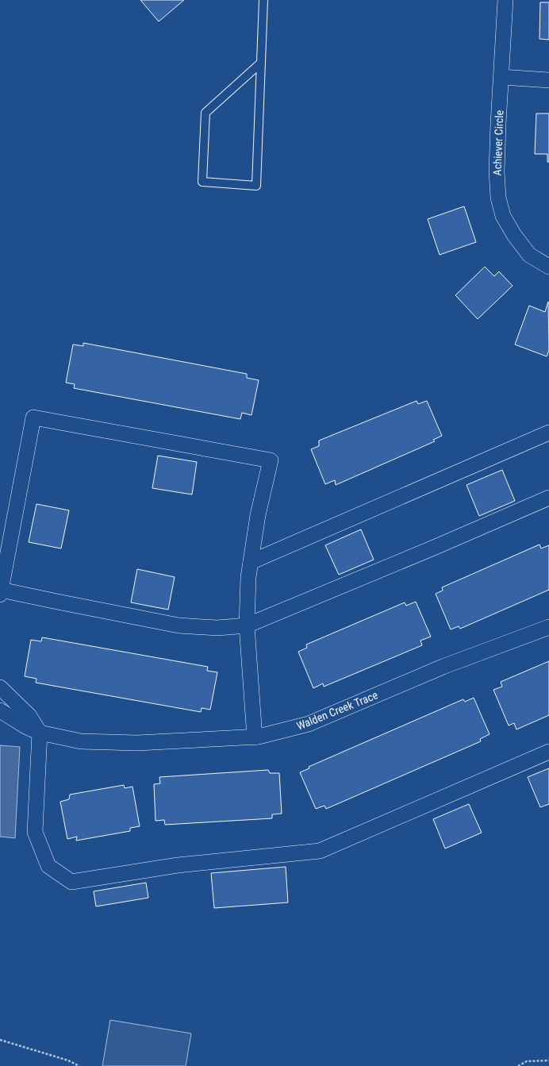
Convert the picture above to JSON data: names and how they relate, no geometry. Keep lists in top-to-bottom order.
{
  "streets": {
    "street": ["Achiever Circle", "Walden Creek Trace"]
  }
}
